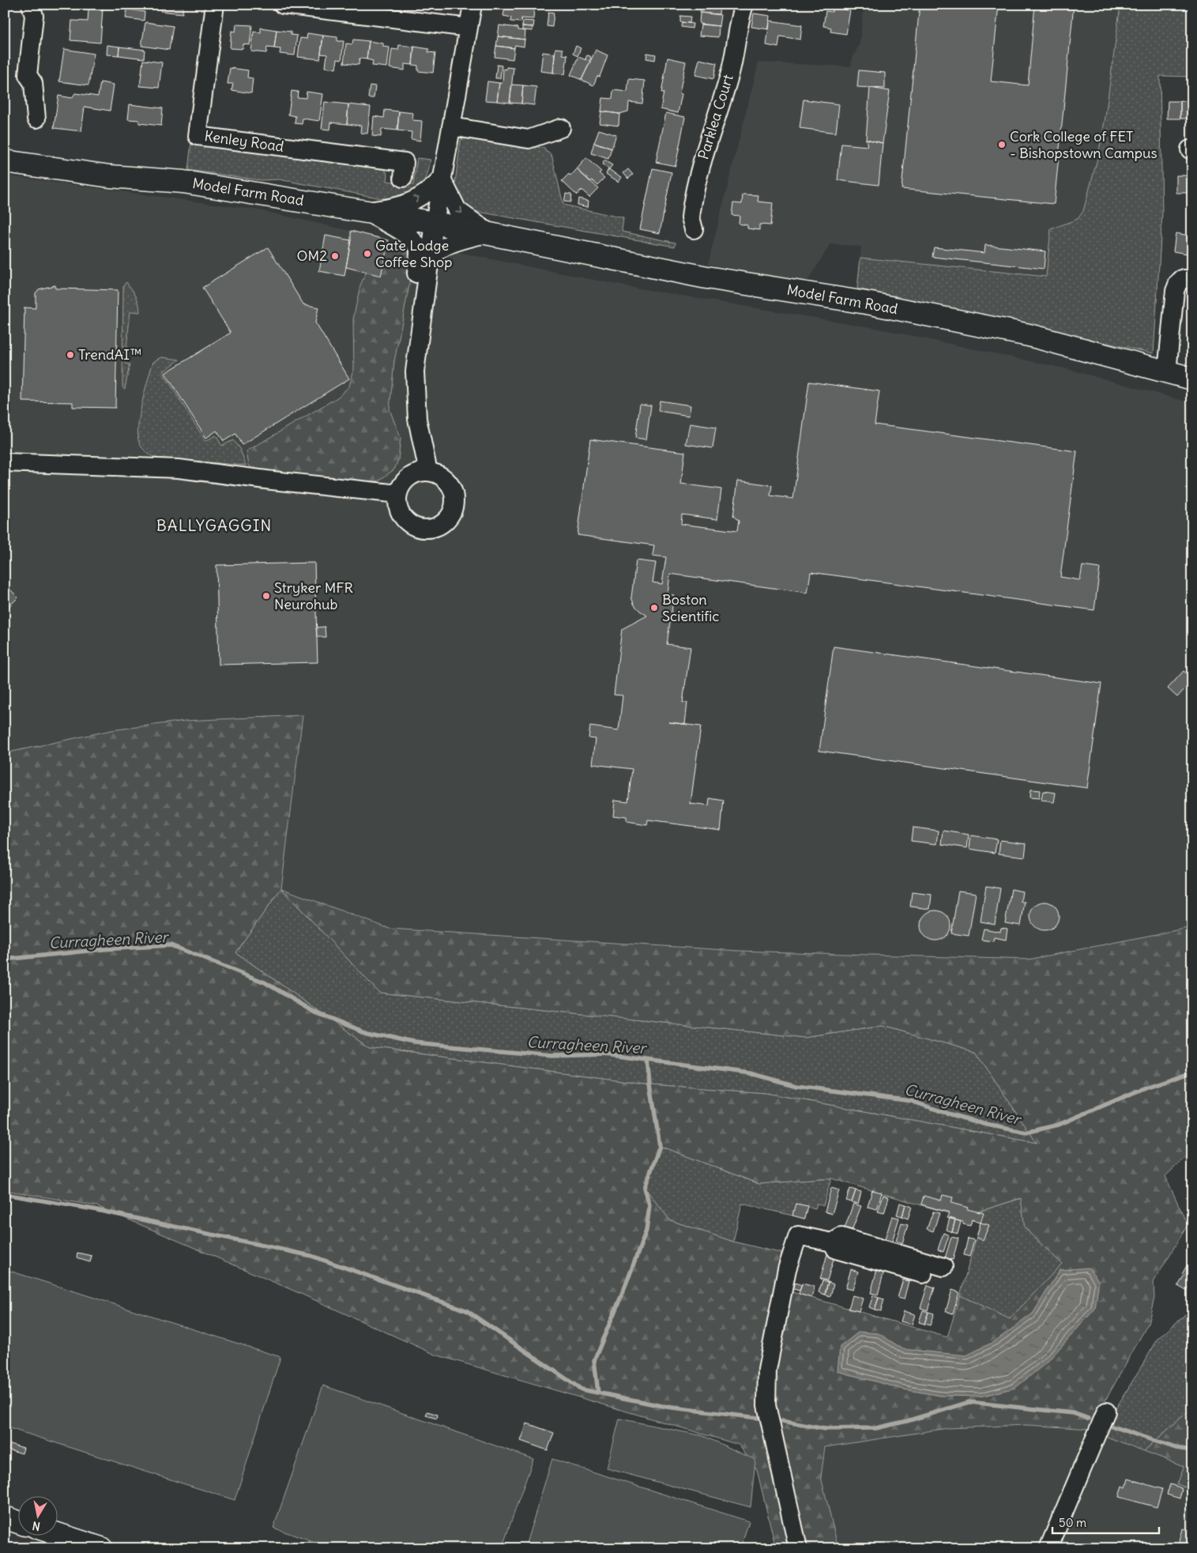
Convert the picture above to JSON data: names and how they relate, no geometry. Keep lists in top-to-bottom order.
{
  "streets": {
    "main road": ["Model Farm Road"],
    "street": ["Parklea Court", "Kenley Road"]
  },
  "districts": ["BALLYGAGGIN"],
  "water": ["Curragheen River"],
  "places": [
    "Cork College of FET - Bishopstown Campus",
    "Gate Lodge Coffee Shop",
    "OM2",
    "TrendAI™",
    "Stryker MFR Neurohub",
    "Boston Scientific"
  ],
  "scale_bar": "50 m",
  "north": "bottom"
}
